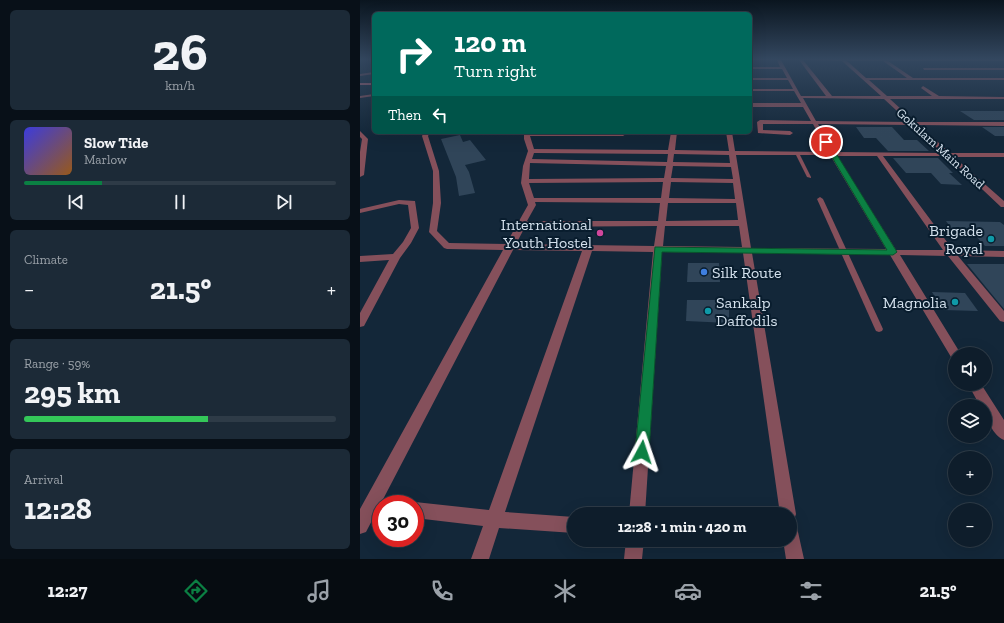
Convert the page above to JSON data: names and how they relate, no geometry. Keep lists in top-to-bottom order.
{
  "streets": {
    "street": ["Gokulam Main Road"]
  },
  "places": [
    "International Youth Hostel",
    "Brigade Royal",
    "Silk Route",
    "Magnolia",
    "Sankalp Daffodils"
  ],
  "page": {
    "tile": [
      ["26", "km/h"],
      "Climate",
      ["Range · 59%", "295 km"],
      ["Arrival", "12:28"]
    ],
    "turn": ["120 m", "Turn right"],
    "then": "Then",
    "song": ["Slow Tide", "Marlow"],
    "heat": ["−", "21.5°", "+"],
    "map_buttons": ["+", "−"],
    "limit": "30",
    "trip": "12:28 · 1 min · 420 m",
    "tabs": ["12:27", "21.5°"]
  }
}
